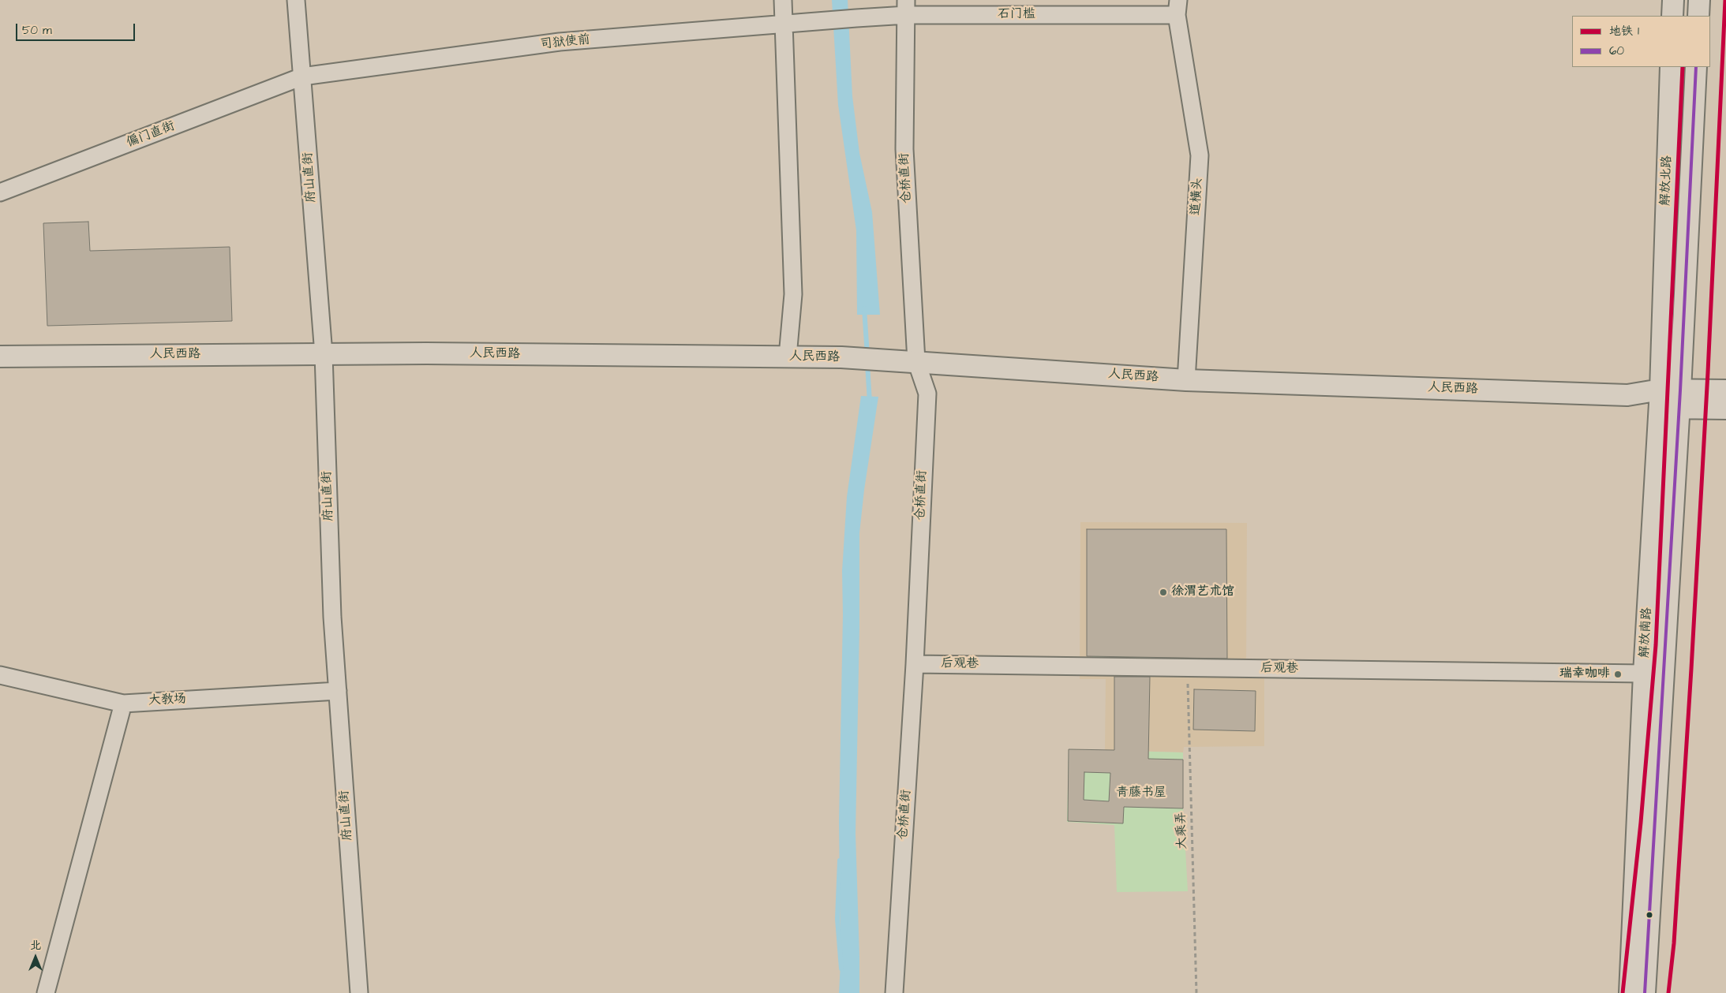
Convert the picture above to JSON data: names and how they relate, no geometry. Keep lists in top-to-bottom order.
{
  "streets": {
    "main road": ["解放北路", "人民西路", "解放南路"],
    "street": [
      "石门槛",
      "司狱使前",
      "偏门直街",
      "府山直街",
      "仓桥直街",
      "道横头",
      "后观巷",
      "大教场"
    ],
    "path": ["大乘弄"]
  },
  "crossings": [
    ["石门槛", "司狱使前"],
    ["石门槛", "仓桥直街"],
    ["石门槛", "道横头"],
    ["司狱使前", "偏门直街"],
    ["司狱使前", "府山直街"],
    ["偏门直街", "府山直街"],
    ["府山直街", "人民西路"],
    ["府山直街", "大教场"],
    ["仓桥直街", "人民西路"],
    ["仓桥直街", "后观巷"],
    ["解放北路", "人民西路"],
    ["解放北路", "解放南路"],
    ["道横头", "人民西路"],
    ["人民西路", "解放南路"],
    ["解放南路", "后观巷"],
    ["后观巷", "大乘弄"]
  ],
  "parks": ["青藤书屋"],
  "places": ["徐渭艺术馆", "瑞幸咖啡"],
  "lines": ["metro line 1", "transit line 60"],
  "legend": ["地铁 1", "60"],
  "scale_bar": "50 m",
  "north": "top"
}
